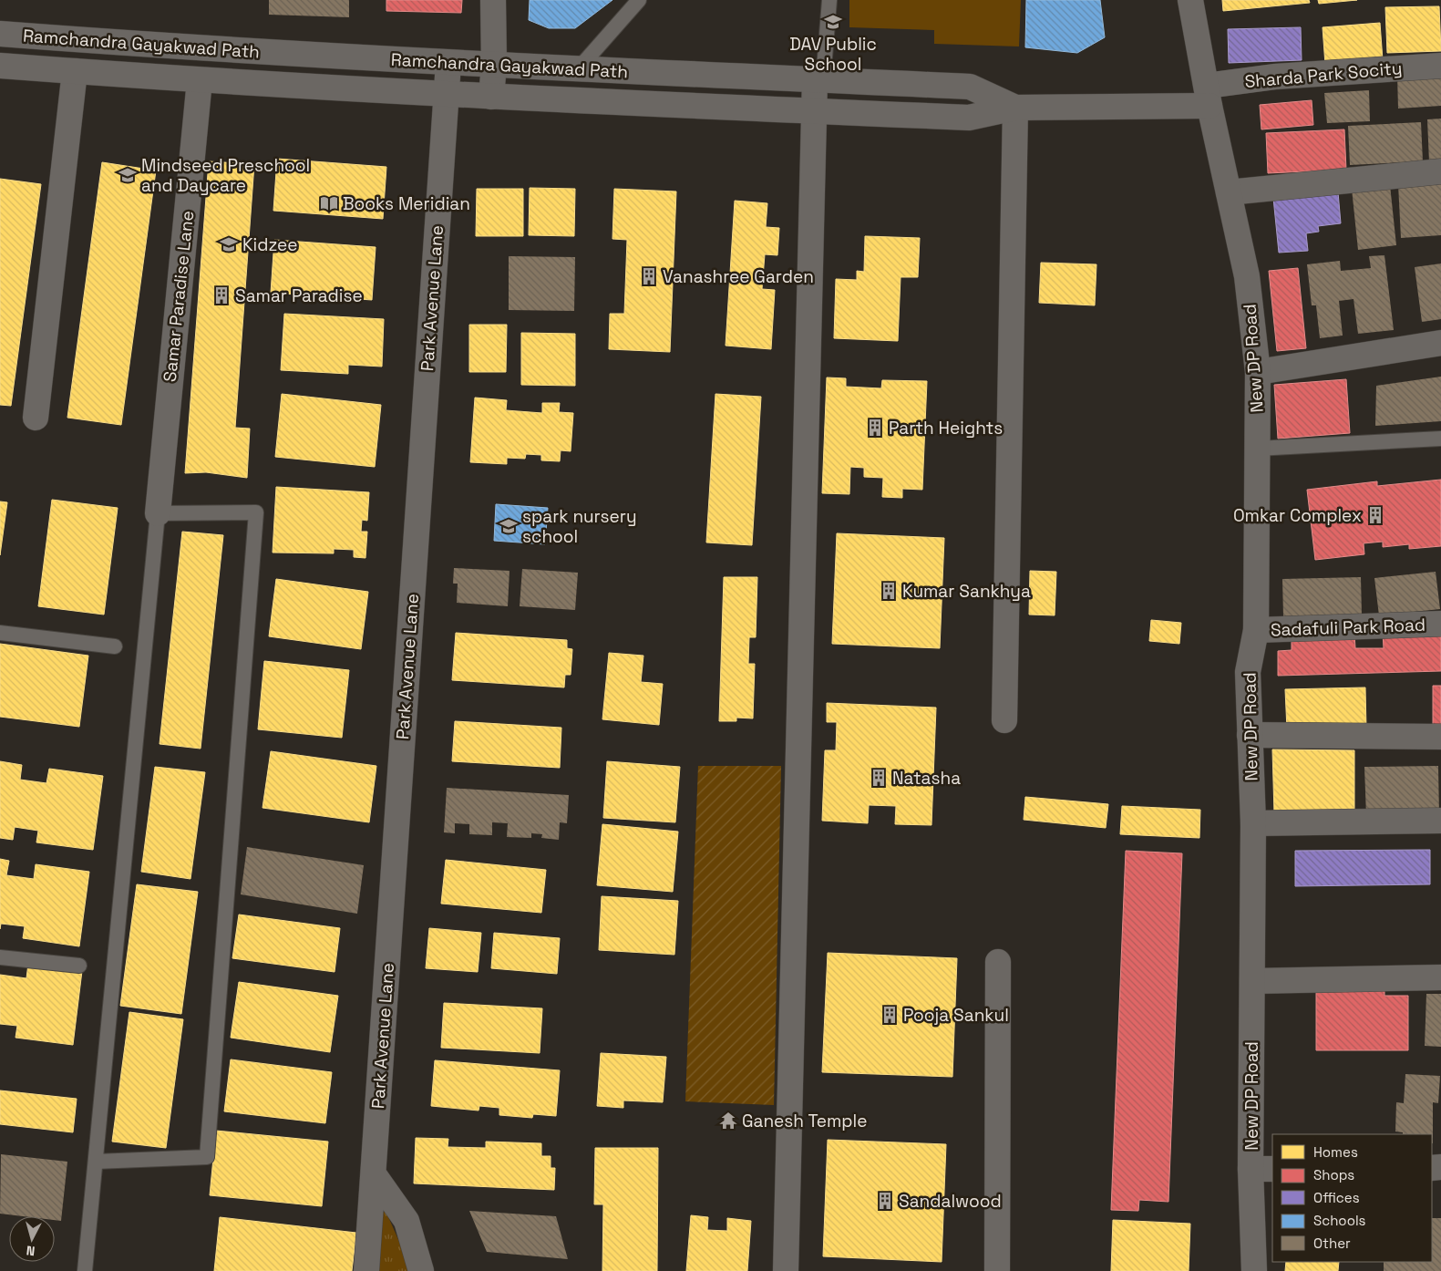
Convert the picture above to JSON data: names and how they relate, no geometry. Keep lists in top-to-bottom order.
{
  "streets": {
    "street": [
      "Ramchandra Gayakwad Path",
      "Sharda Park Socity",
      "Samar Paradise Lane",
      "Park Avenue Lane",
      "New DP Road",
      "Sadafuli Park Road"
    ]
  },
  "crossings": [
    ["Ramchandra Gayakwad Path", "Sharda Park Socity"],
    ["Ramchandra Gayakwad Path", "Samar Paradise Lane"],
    ["Ramchandra Gayakwad Path", "Park Avenue Lane"],
    ["Ramchandra Gayakwad Path", "New DP Road"],
    ["Sharda Park Socity", "New DP Road"],
    ["New DP Road", "Sadafuli Park Road"]
  ],
  "places": {
    "school or university": [
      "DAV Public School",
      "Mindseed Preschool and Daycare",
      "Kidzee",
      "spark nursery school"
    ],
    "library": ["Books Meridian"],
    "building": [
      "Vanashree Garden",
      "Samar Paradise",
      "Parth Heights",
      "Omkar Complex",
      "Kumar Sankhya",
      "Natasha",
      "Pooja Sankul",
      "Sandalwood"
    ],
    "temple": ["Ganesh Temple"]
  },
  "legend": [
    "Homes",
    "Shops",
    "Offices",
    "Schools",
    "Other"
  ],
  "north": "bottom"
}
